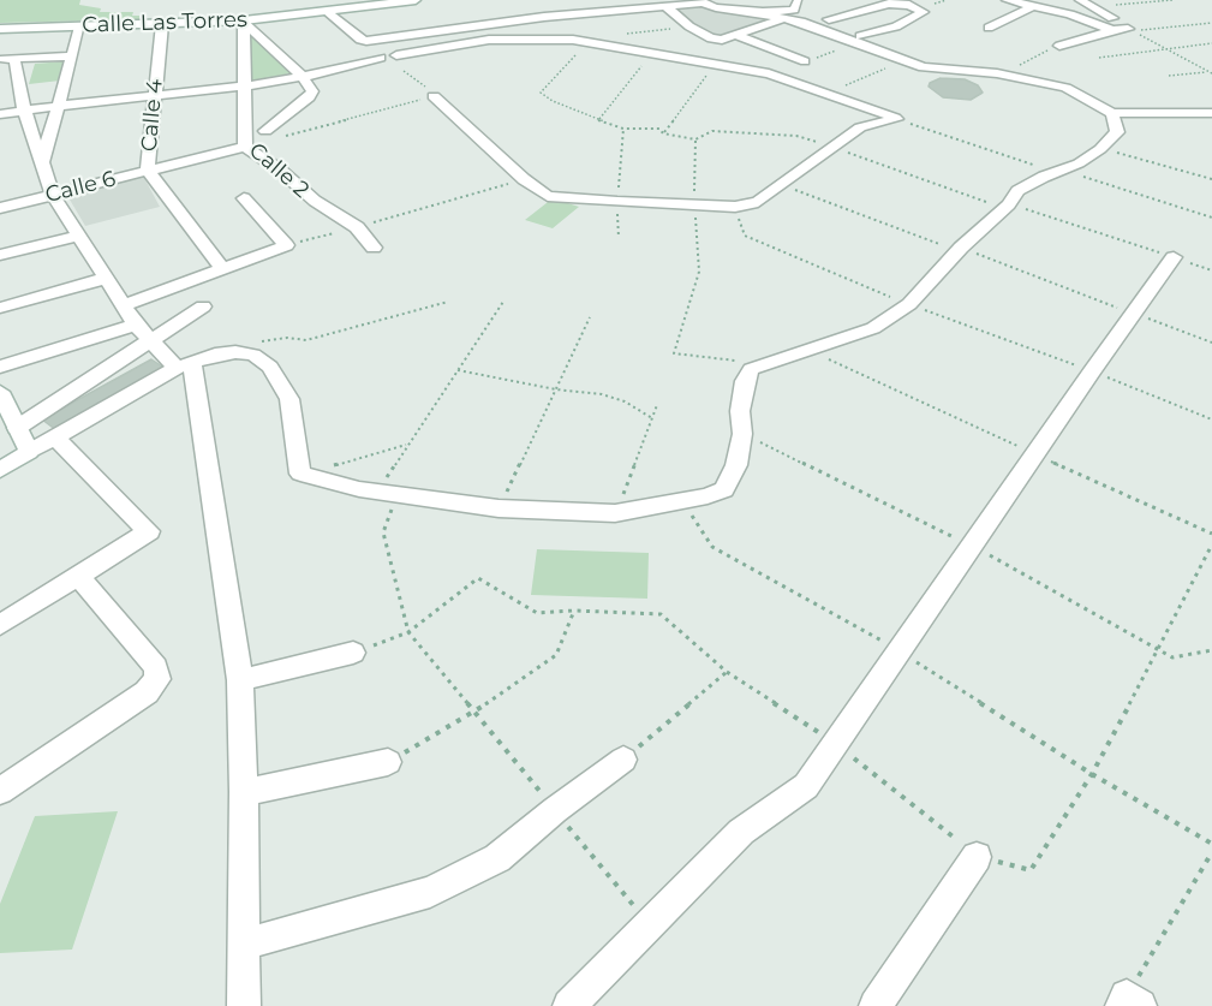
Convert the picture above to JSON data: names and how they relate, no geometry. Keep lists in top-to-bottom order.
{
  "streets": {
    "street": [
      "Calle Las Torres",
      "Calle 4",
      "Calle 2",
      "Calle 6"
    ]
  },
  "crossings": [
    ["Calle Las Torres", "Calle 4"],
    ["Calle Las Torres", "Calle 2"],
    ["Calle 4", "Calle 6"],
    ["Calle 2", "Calle 6"]
  ]
}
